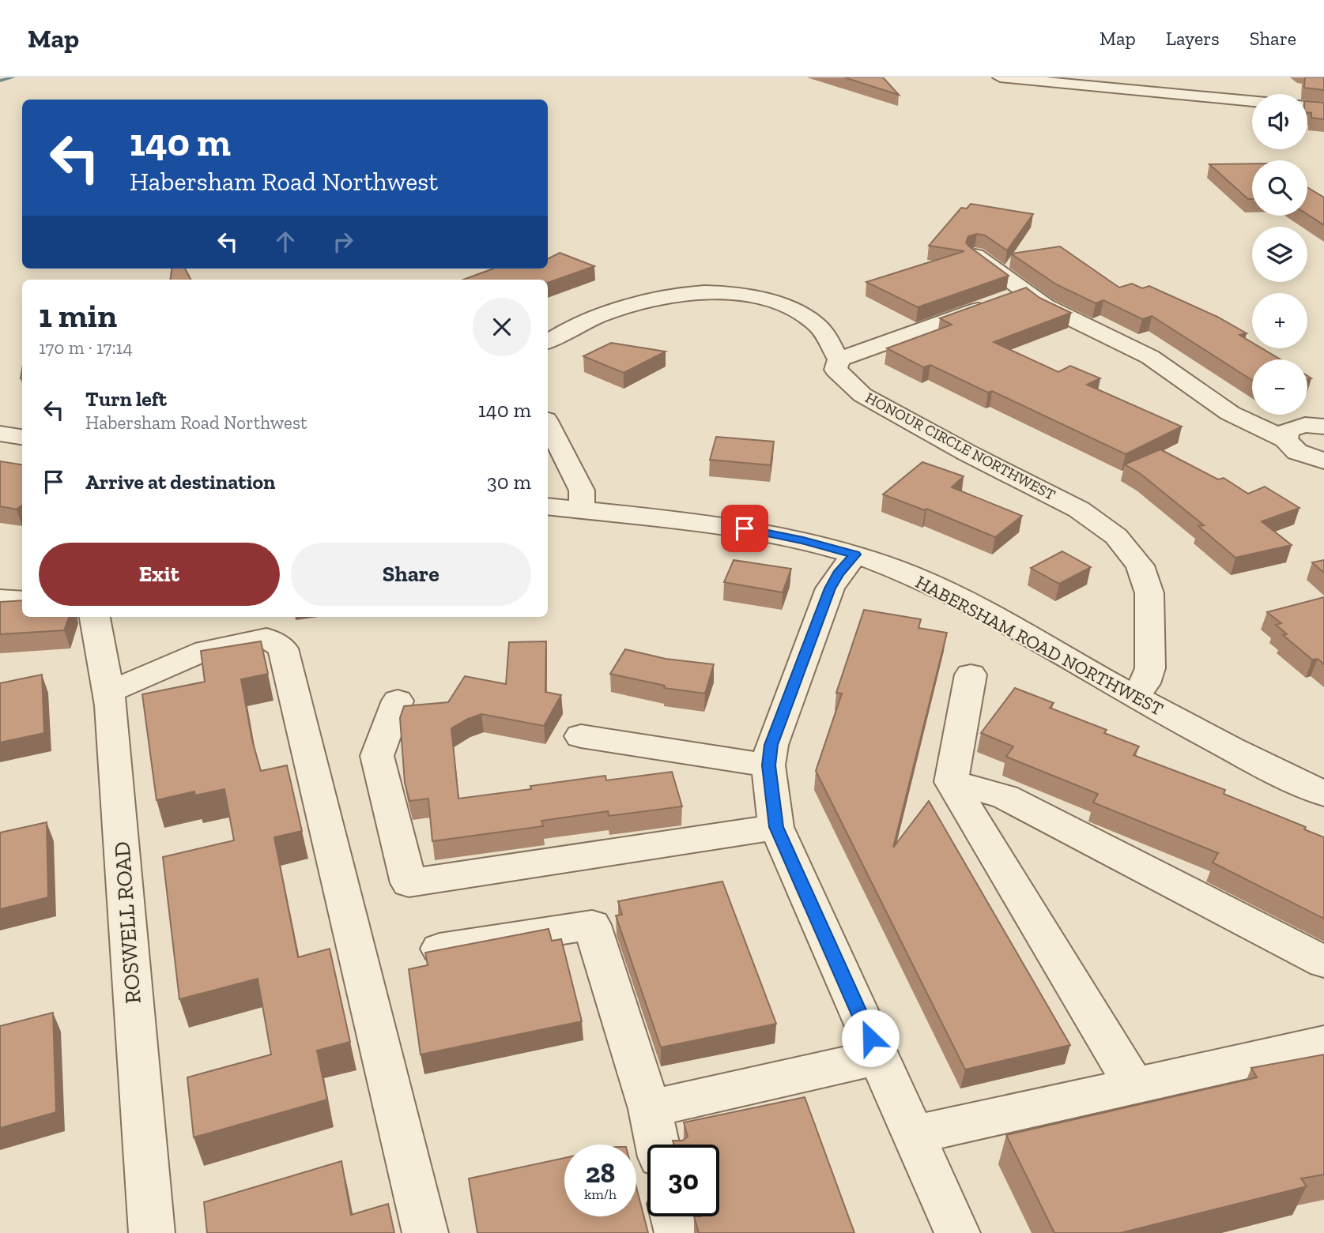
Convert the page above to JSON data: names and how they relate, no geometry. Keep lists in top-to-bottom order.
{
  "streets": {
    "street": ["HONOUR CIRCLE NORTHWEST", "HABERSHAM ROAD NORTHWEST", "ROSWELL ROAD"]
  },
  "crossings": [
    ["HONOUR CIRCLE NORTHWEST", "HABERSHAM ROAD NORTHWEST"]
  ],
  "page": {
    "header": "Map",
    "nav": ["Map", "Layers", "Share"],
    "map_buttons": ["+", "−"],
    "turn": ["140 m", "Habersham Road Northwest"],
    "heading": ["1 min", "170 m · 17:14"],
    "list": [
      {
        "name": "Turn left",
        "note": "Habersham Road Northwest",
        "value": "140 m"
      },
      {
        "name": "Arrive at destination",
        "value": "30 m"
      }
    ],
    "buttons": ["Exit", "Share"],
    "speed": "28 km/h",
    "limit": "30"
  }
}
